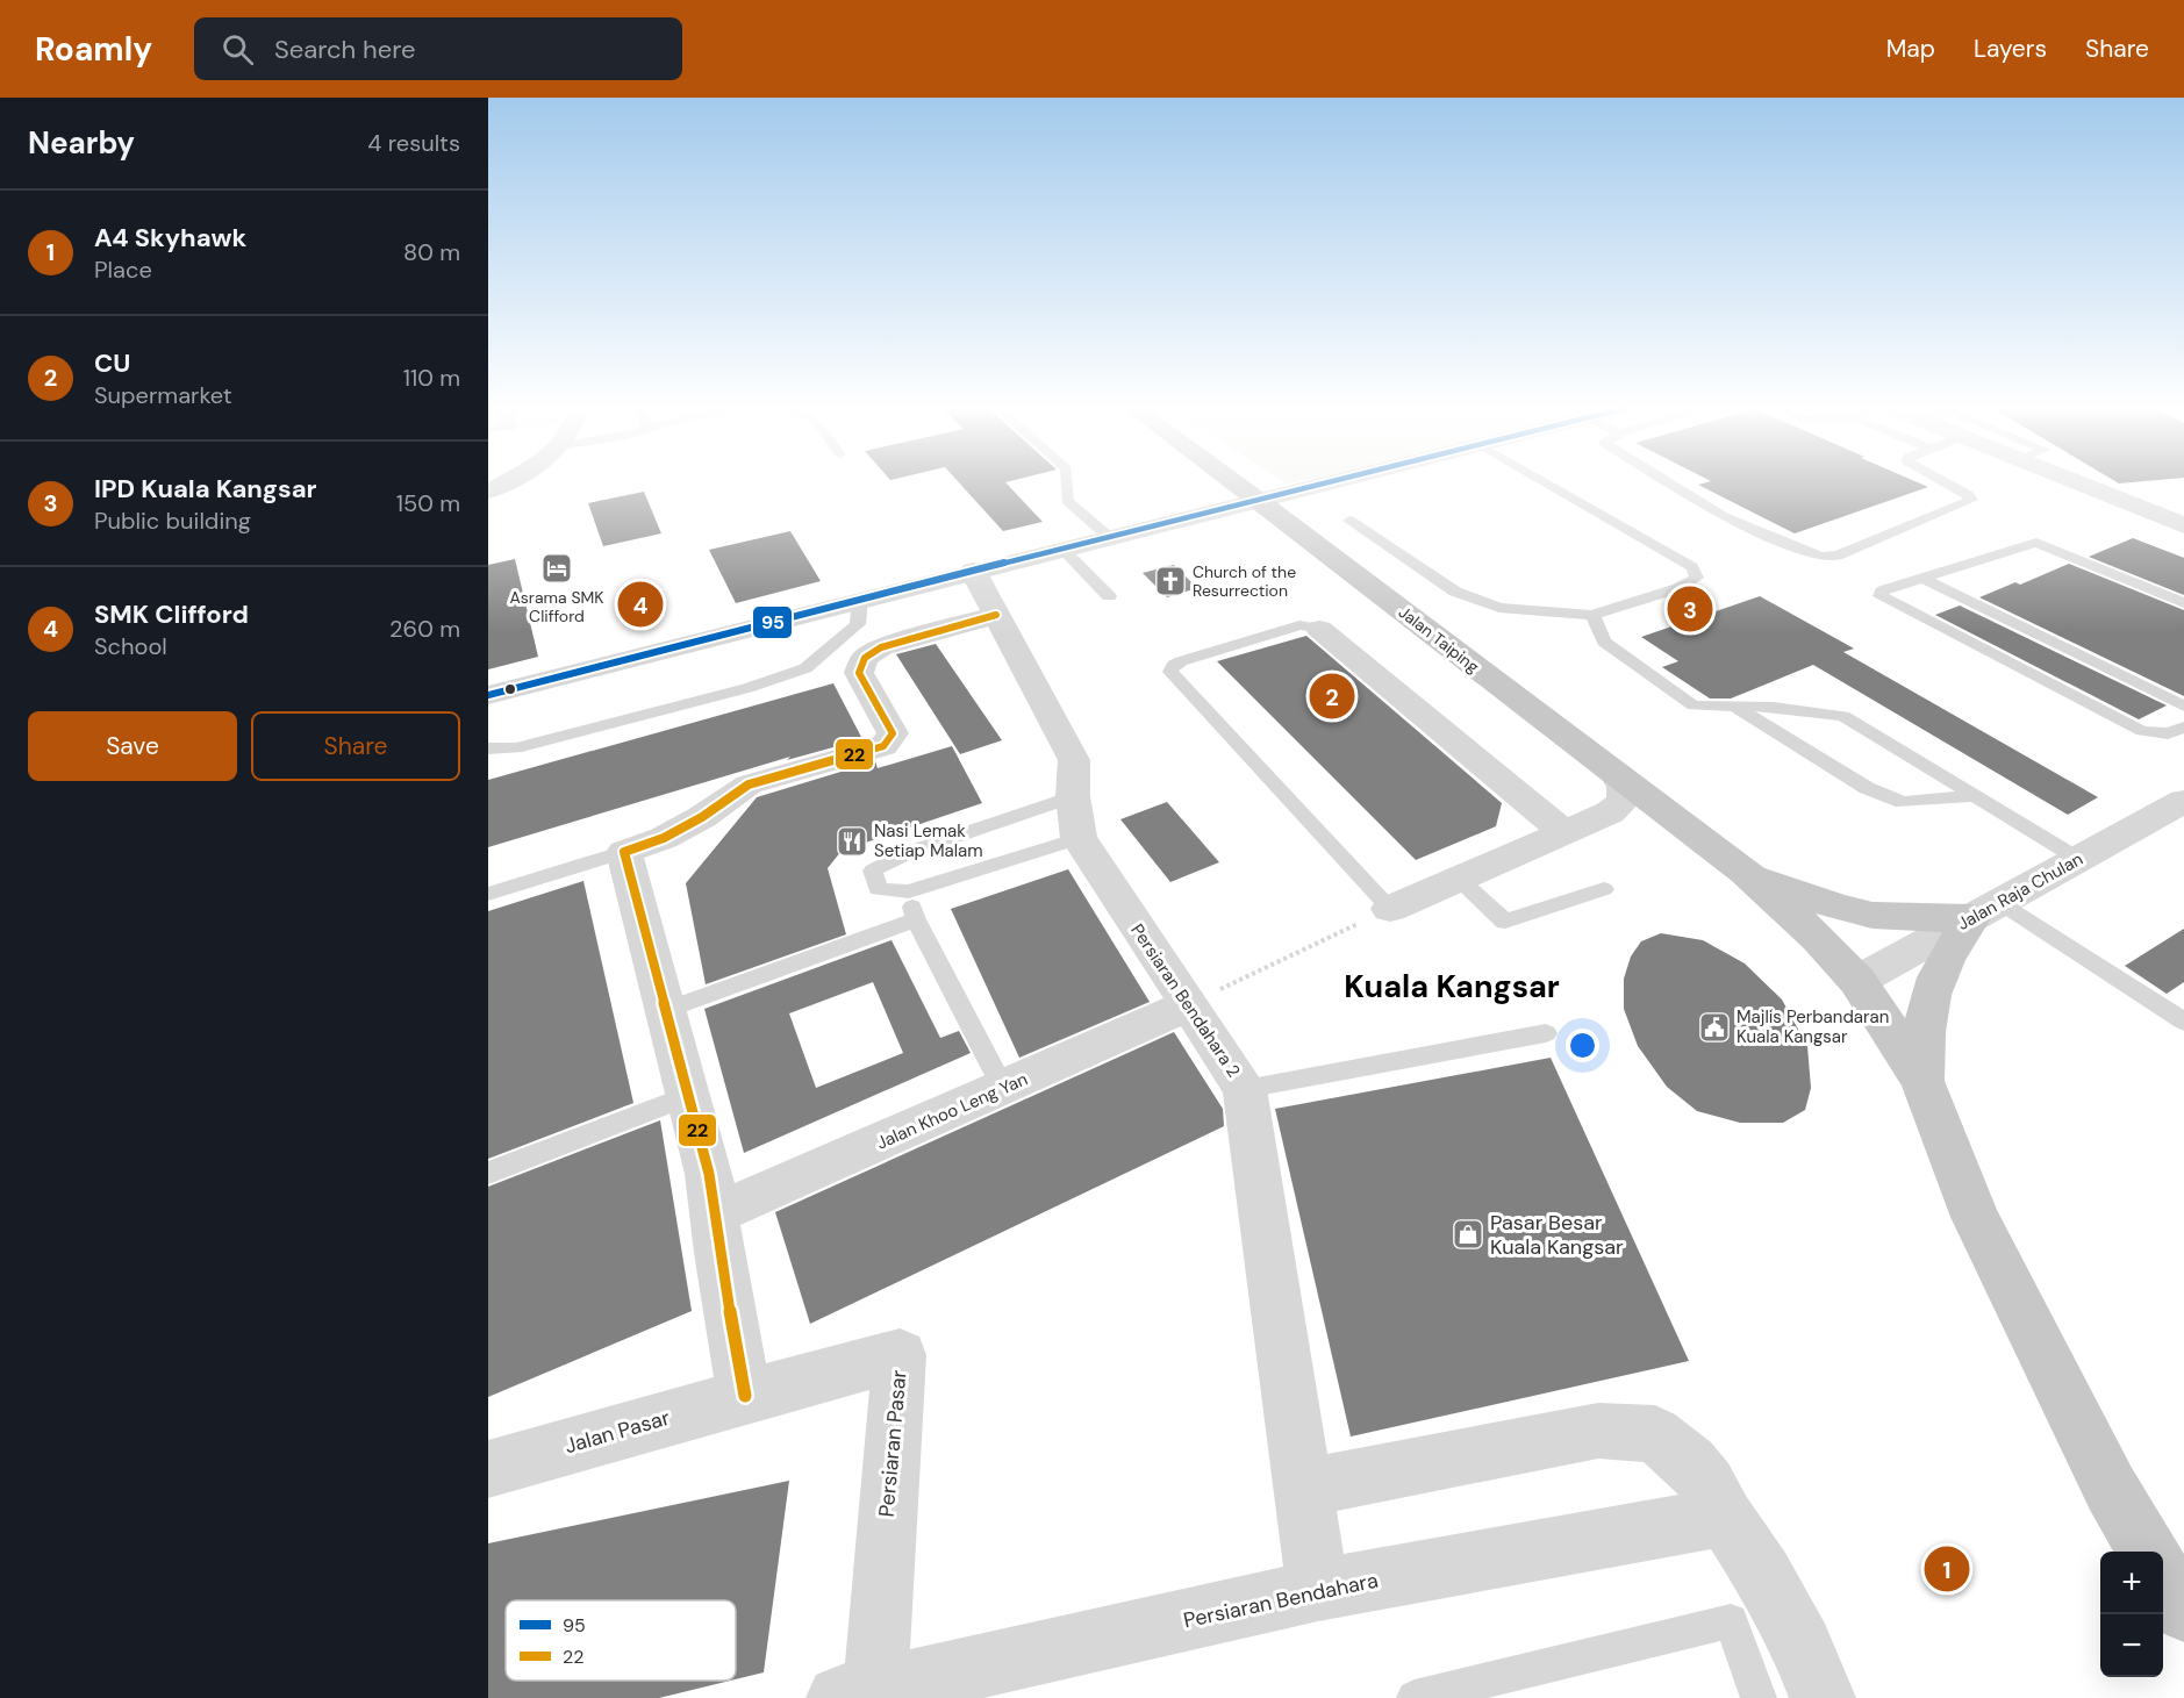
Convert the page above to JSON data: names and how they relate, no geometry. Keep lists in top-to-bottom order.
{
  "streets": {
    "highway": ["Jalan Taiping"],
    "street": [
      "Jalan Raja Chulan",
      "Persiaran Bendahara 2",
      "Jalan Khoo Leng Yan",
      "Jalan Pasar",
      "Persiaran Pasar",
      "Persiaran Bendahara"
    ]
  },
  "crossings": [
    ["Persiaran Bendahara 2", "Jalan Khoo Leng Yan"],
    ["Persiaran Bendahara 2", "Persiaran Bendahara"],
    ["Jalan Pasar", "Persiaran Pasar"],
    ["Persiaran Pasar", "Persiaran Bendahara"]
  ],
  "districts": ["Kuala Kangsar"],
  "places": {
    "hotel": ["Asrama SMK Clifford"],
    "church": ["Church of the Resurrection"],
    "restaurant": ["Nasi Lemak Setiap Malam"],
    "public building": ["Majlis Perbandaran Kuala Kangsar"],
    "shop": ["Pasar Besar Kuala Kangsar"]
  },
  "lines": ["transit line 95", "transit line 22"],
  "legend": ["95", "22"],
  "page": {
    "header": "Roamly",
    "search": "Search here",
    "nav": ["Map", "Layers", "Share"],
    "heading": ["Nearby", "4 results"],
    "list": [
      {
        "mark": "1",
        "name": "A4 Skyhawk",
        "note": "Place",
        "value": "80 m"
      },
      {
        "mark": "2",
        "name": "CU",
        "note": "Supermarket",
        "value": "110 m"
      },
      {
        "mark": "3",
        "name": "IPD Kuala Kangsar",
        "note": "Public building",
        "value": "150 m"
      },
      {
        "mark": "4",
        "name": "SMK Clifford",
        "note": "School",
        "value": "260 m"
      }
    ],
    "pins": [
      "4",
      "3",
      "2",
      "1"
    ],
    "buttons": ["Save", "Share"],
    "map_buttons": ["+", "−"]
  }
}
